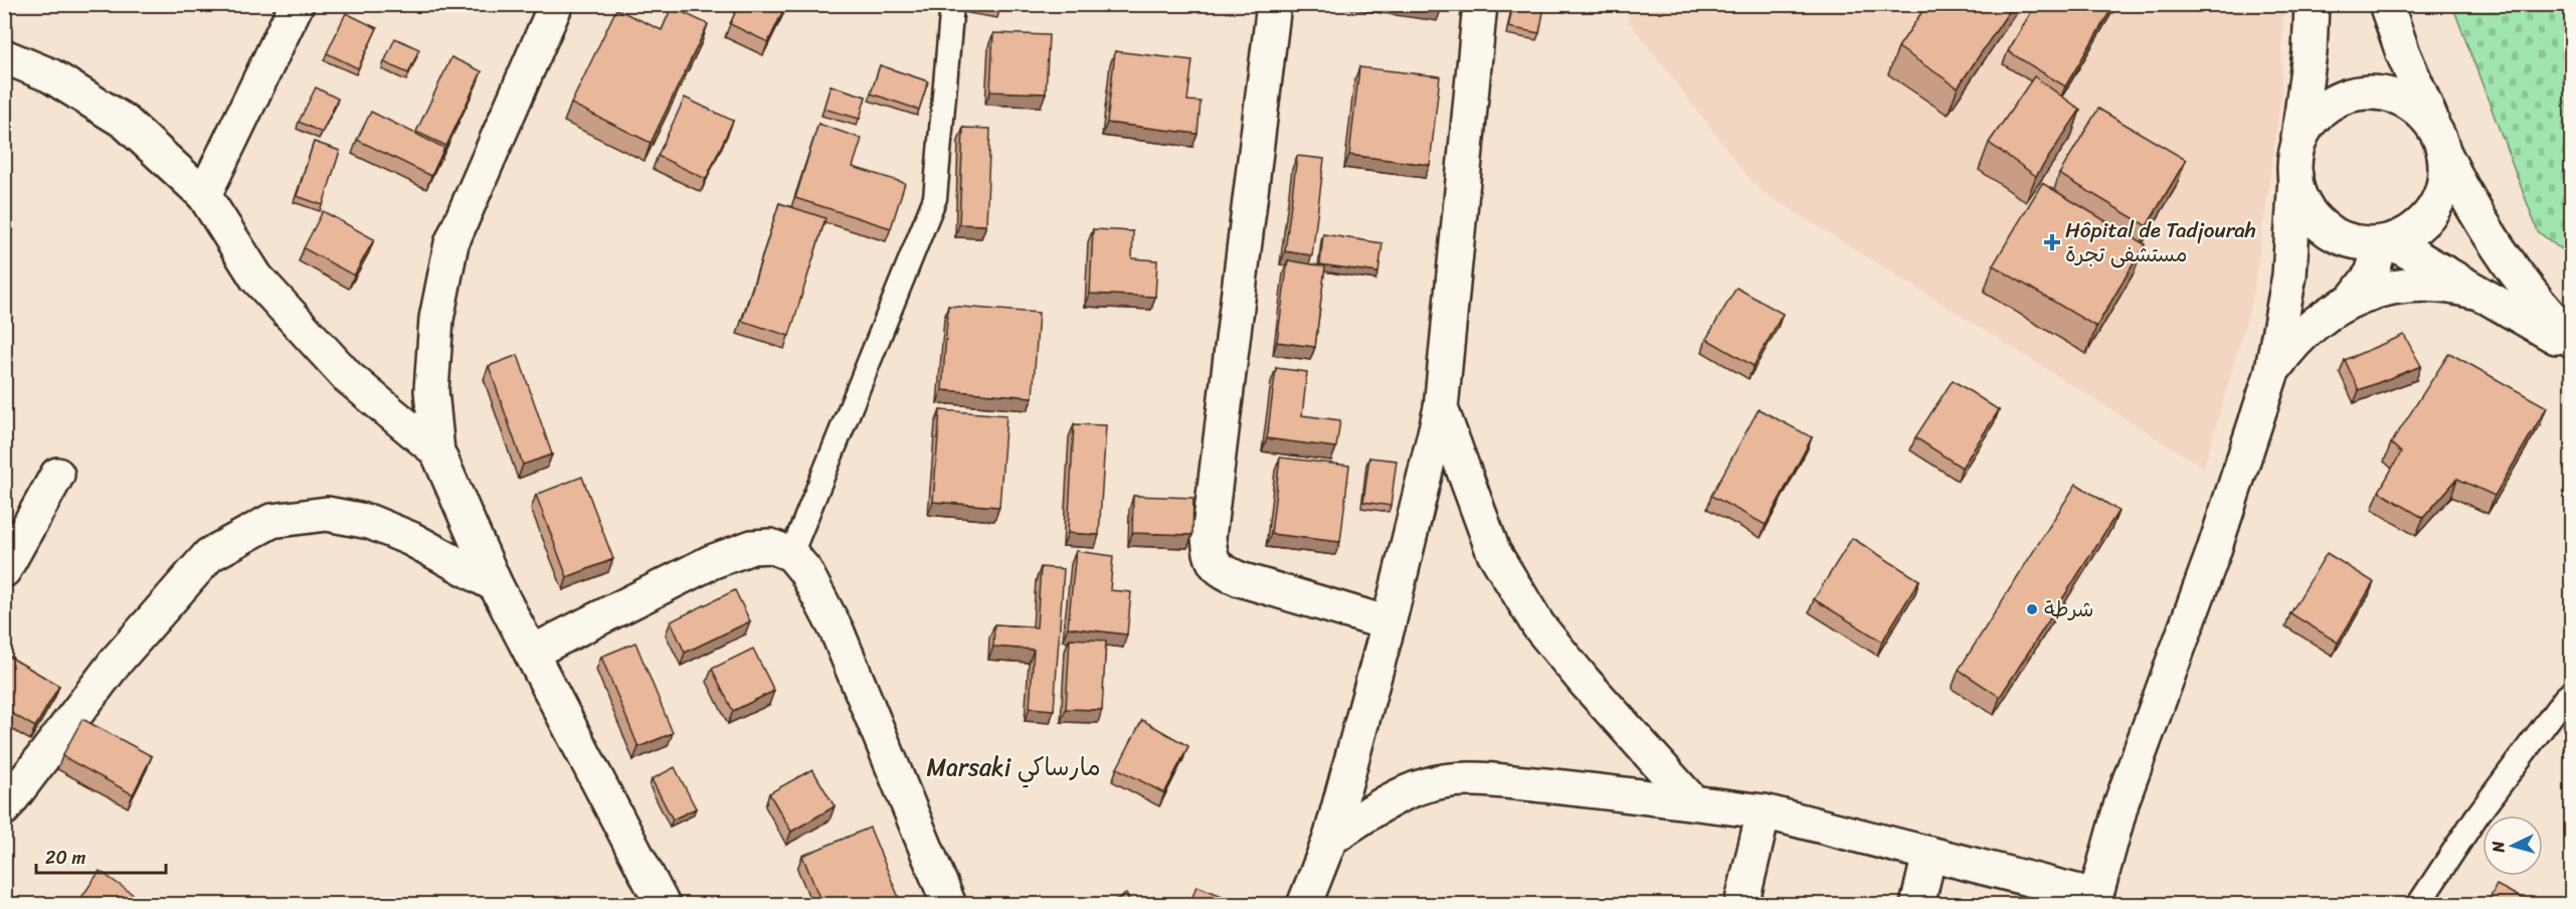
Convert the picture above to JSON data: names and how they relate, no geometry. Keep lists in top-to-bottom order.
{
  "districts": ["Marsaki مارساكي"],
  "places": {
    "health": ["Hôpital de Tadjourah مستشفى تجرة"],
    "other": ["شرطة"]
  },
  "scale_bar": "20 m",
  "north": "left"
}
